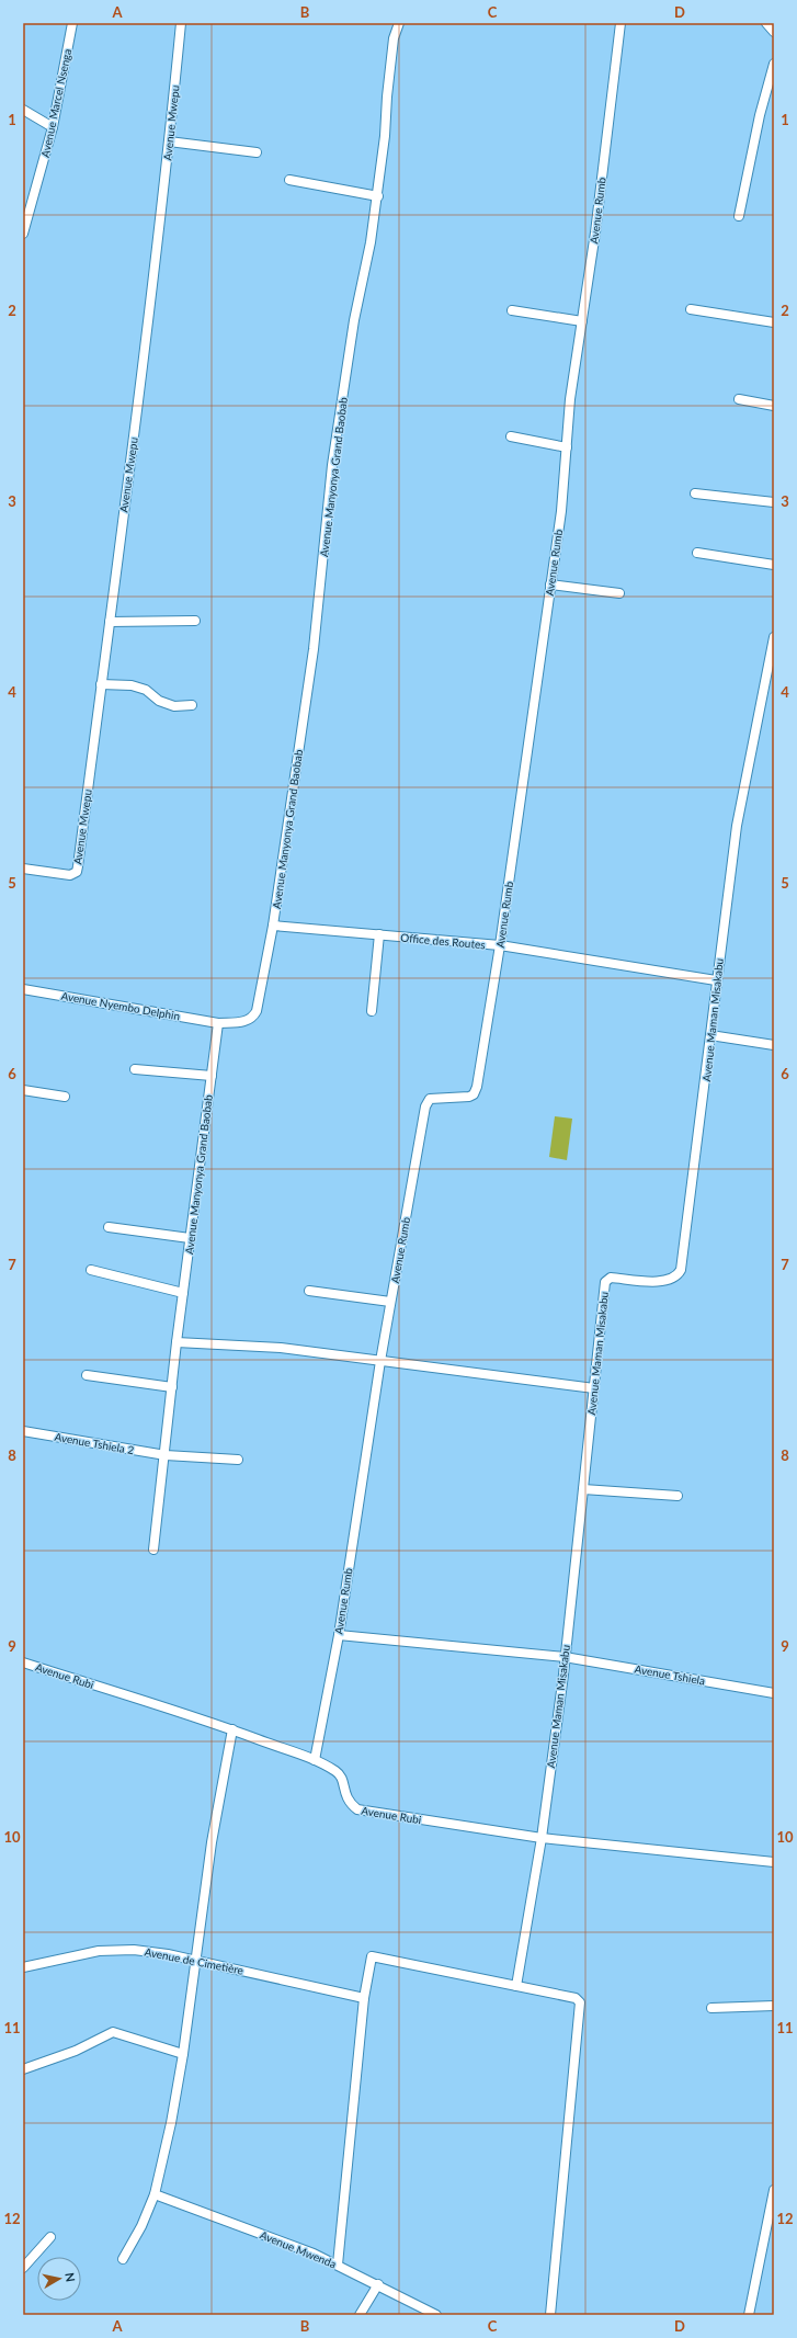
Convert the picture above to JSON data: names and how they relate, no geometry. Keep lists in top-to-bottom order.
{
  "streets": {
    "street": [
      "Avenue Marcel Nsenga",
      "Avenue Mwepu",
      "Avenue Rumb",
      "Avenue Manyonya Grand Baobab",
      "Office des Routes",
      "Avenue Nyembo Delphin",
      "Avenue Maman Misakabu",
      "Avenue Tshiela 2",
      "Avenue Tshiela",
      "Avenue Rubi",
      "Avenue de Cimetière",
      "Avenue Mwenda"
    ]
  },
  "crossings": [
    ["Avenue Rumb", "Office des Routes"],
    ["Avenue Rumb", "Avenue Tshiela"],
    ["Avenue Rumb", "Avenue Rubi"],
    ["Avenue Manyonya Grand Baobab", "Office des Routes"],
    ["Avenue Manyonya Grand Baobab", "Avenue Nyembo Delphin"],
    ["Avenue Manyonya Grand Baobab", "Avenue Tshiela 2"],
    ["Office des Routes", "Avenue Maman Misakabu"],
    ["Avenue Maman Misakabu", "Avenue Tshiela"],
    ["Avenue Maman Misakabu", "Avenue Rubi"]
  ],
  "north": "right",
  "grid": {
    "columns": [
      "A",
      "B",
      "C",
      "D"
    ],
    "rows": [
      "1",
      "2",
      "3",
      "4",
      "5",
      "6",
      "7",
      "8",
      "9",
      "10",
      "11",
      "12"
    ]
  }
}
